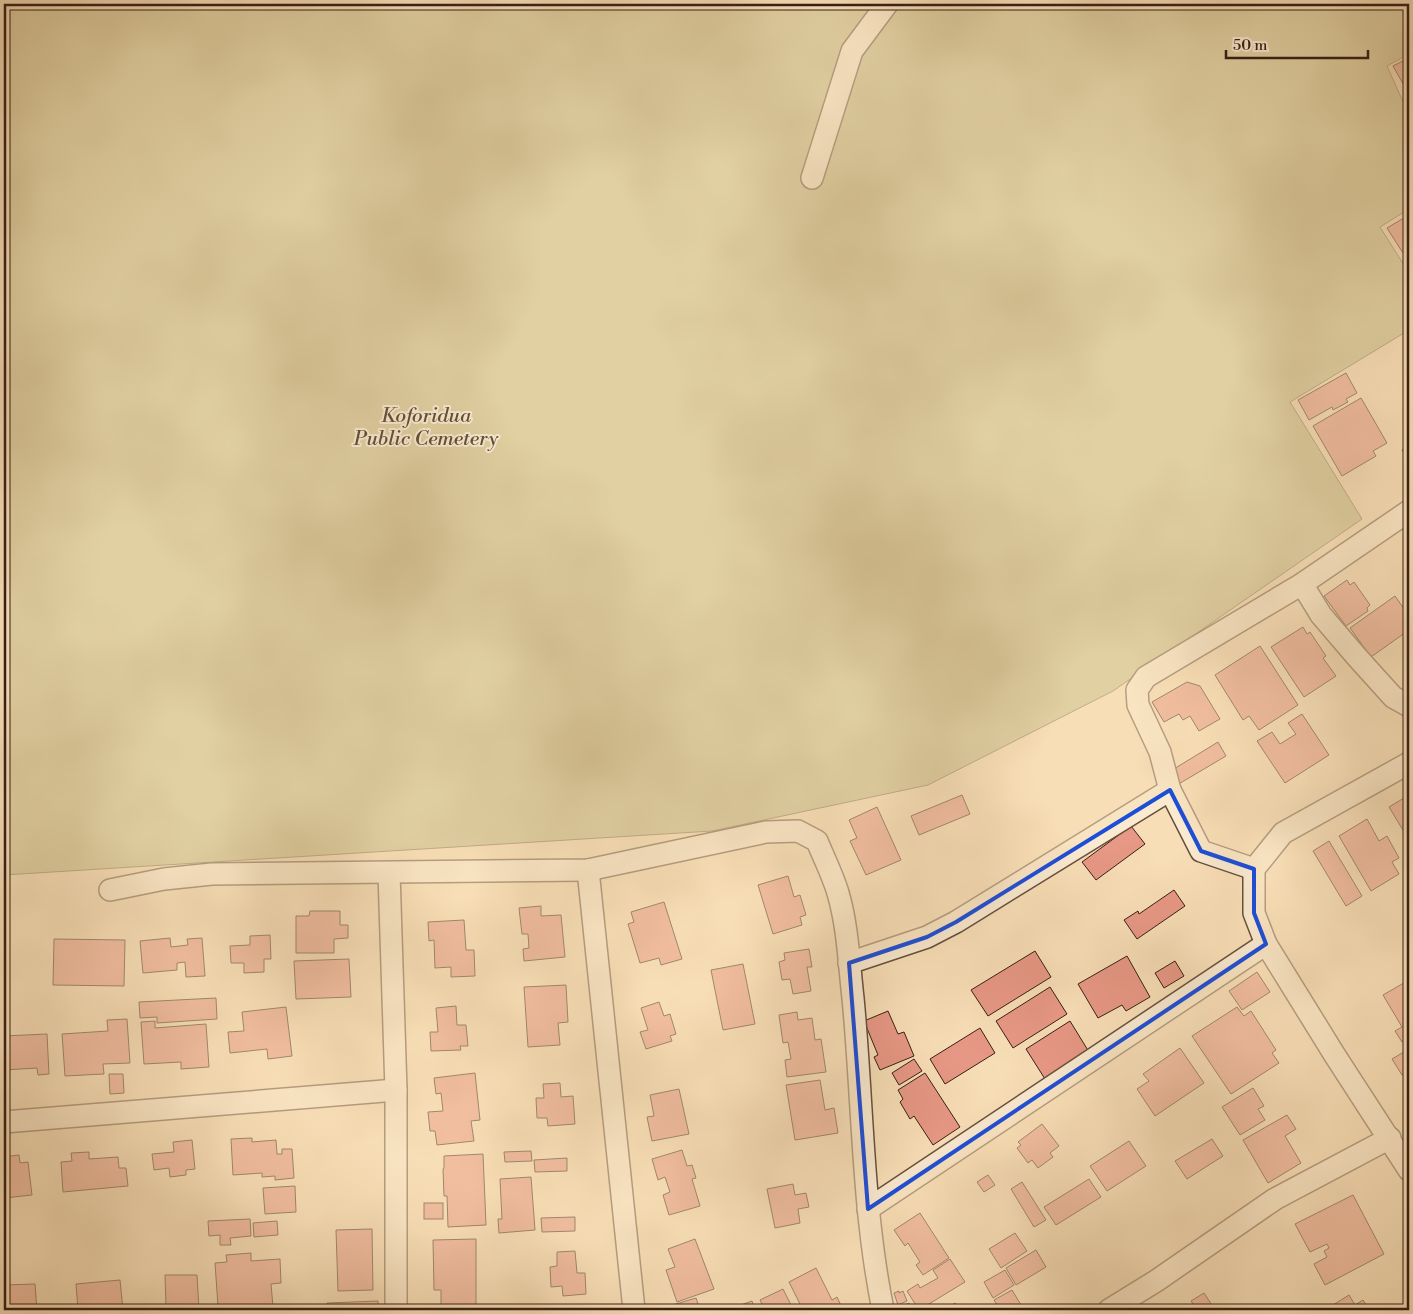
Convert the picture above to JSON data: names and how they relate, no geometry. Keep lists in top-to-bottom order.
{
  "parks": ["Koforidua Public Cemetery"],
  "scale_bar": "50 m"
}
